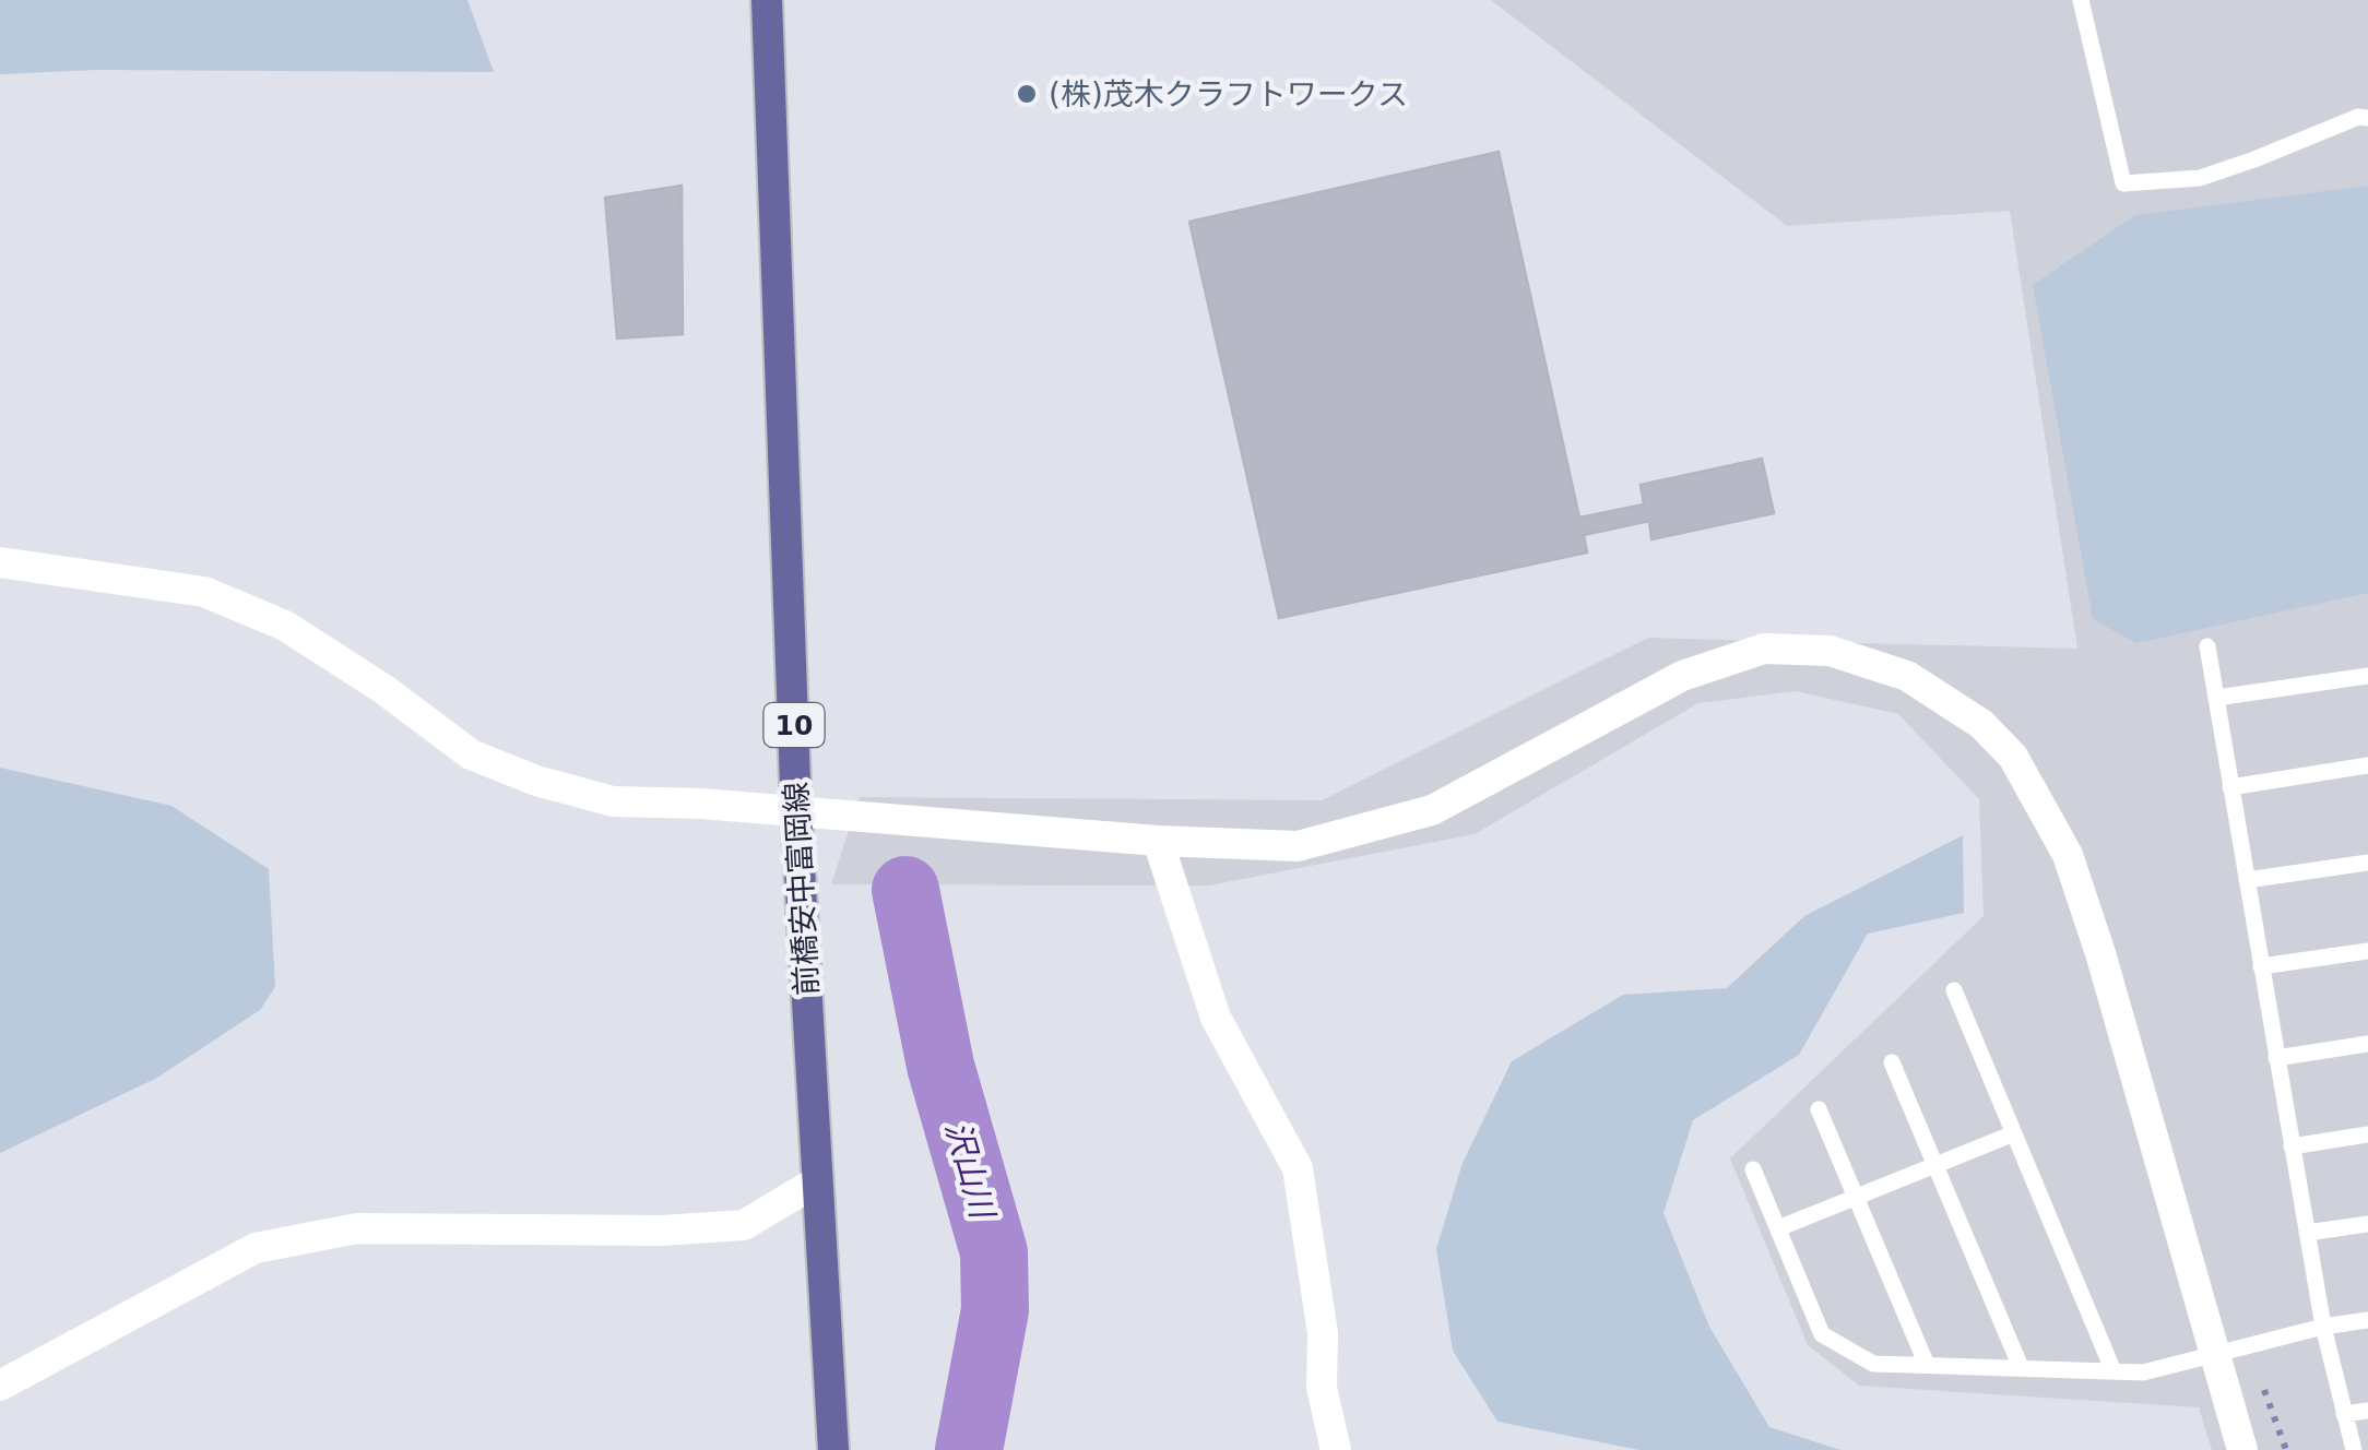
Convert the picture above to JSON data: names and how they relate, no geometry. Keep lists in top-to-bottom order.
{
  "streets": {
    "main road": ["10", "前橋安中富岡線"]
  },
  "water": ["沢山川"],
  "places": ["(株)茂木クラフトワークス"]
}
